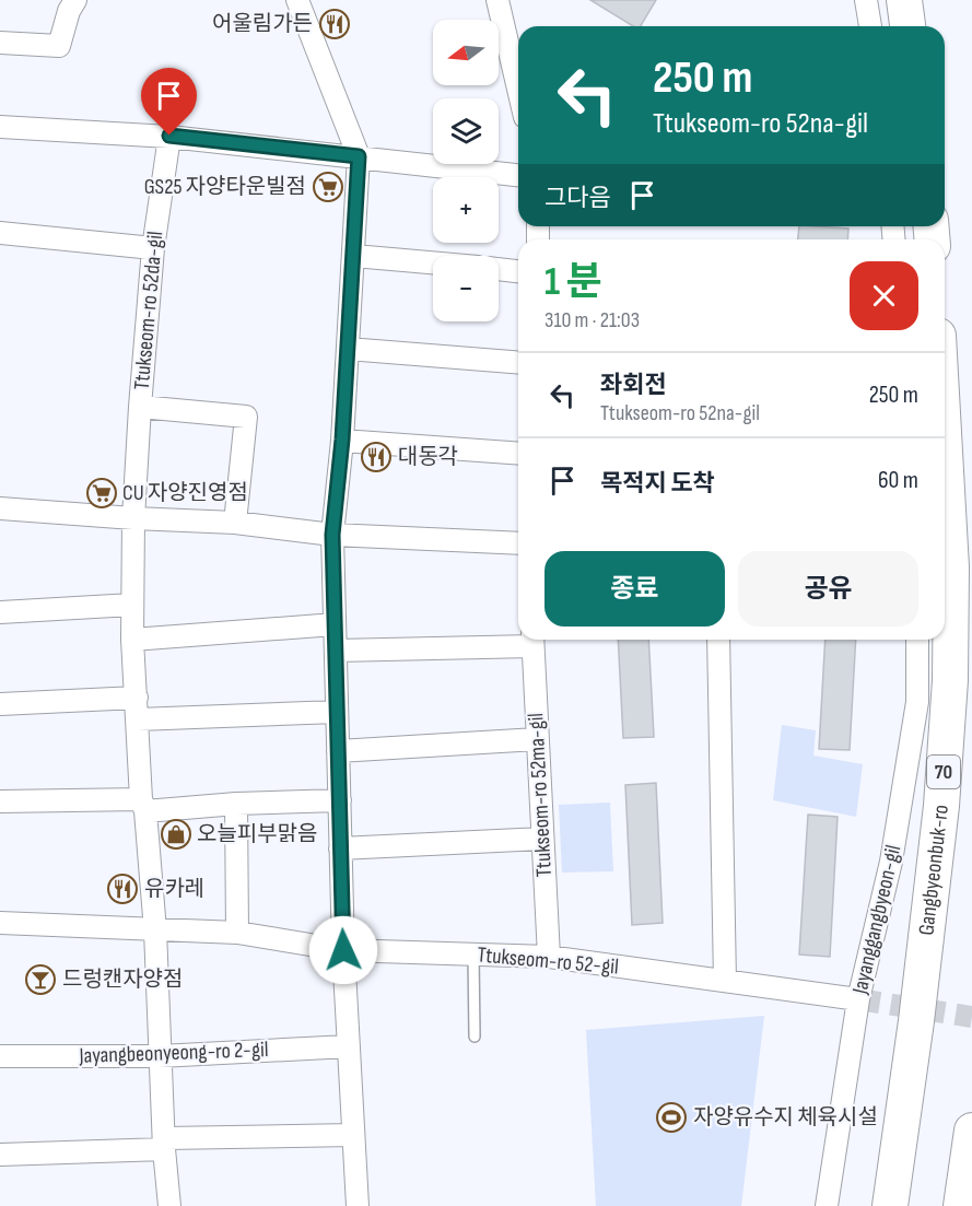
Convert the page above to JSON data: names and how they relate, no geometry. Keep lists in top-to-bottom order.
{
  "streets": {
    "highway": ["70", "Gangbyeonbuk-ro"],
    "street": [
      "Ttukseom-ro 52da-gil",
      "Ttukseom-ro 52ma-gil",
      "Jayanggangbyeon-gil",
      "Ttukseom-ro 52-gil",
      "Jayangbeonyeong-ro 2-gil"
    ]
  },
  "crossings": [
    ["Ttukseom-ro 52da-gil", "Ttukseom-ro 52-gil"],
    ["Ttukseom-ro 52da-gil", "Jayangbeonyeong-ro 2-gil"],
    ["Ttukseom-ro 52ma-gil", "Ttukseom-ro 52-gil"],
    ["Jayanggangbyeon-gil", "Ttukseom-ro 52-gil"]
  ],
  "places": {
    "restaurant": ["어울림가든", "대동각", "유카레"],
    "supermarket": ["GS25 자양타운빌점", "CU 자양진영점"],
    "shop": ["오늘피부맑음"],
    "bar": ["드렁캔자양점"],
    "sports": ["자양유수지 체육시설"]
  },
  "north": "left",
  "page": {
    "map_buttons": ["+", "−"],
    "turn": ["250 m", "Ttukseom-ro 52na-gil"],
    "then": "그다음",
    "heading": ["1 분", "310 m · 21:03"],
    "list": [
      {
        "name": "좌회전",
        "note": "Ttukseom-ro 52na-gil",
        "value": "250 m"
      },
      {
        "name": "목적지 도착",
        "value": "60 m"
      }
    ],
    "buttons": ["종료", "공유"]
  }
}
